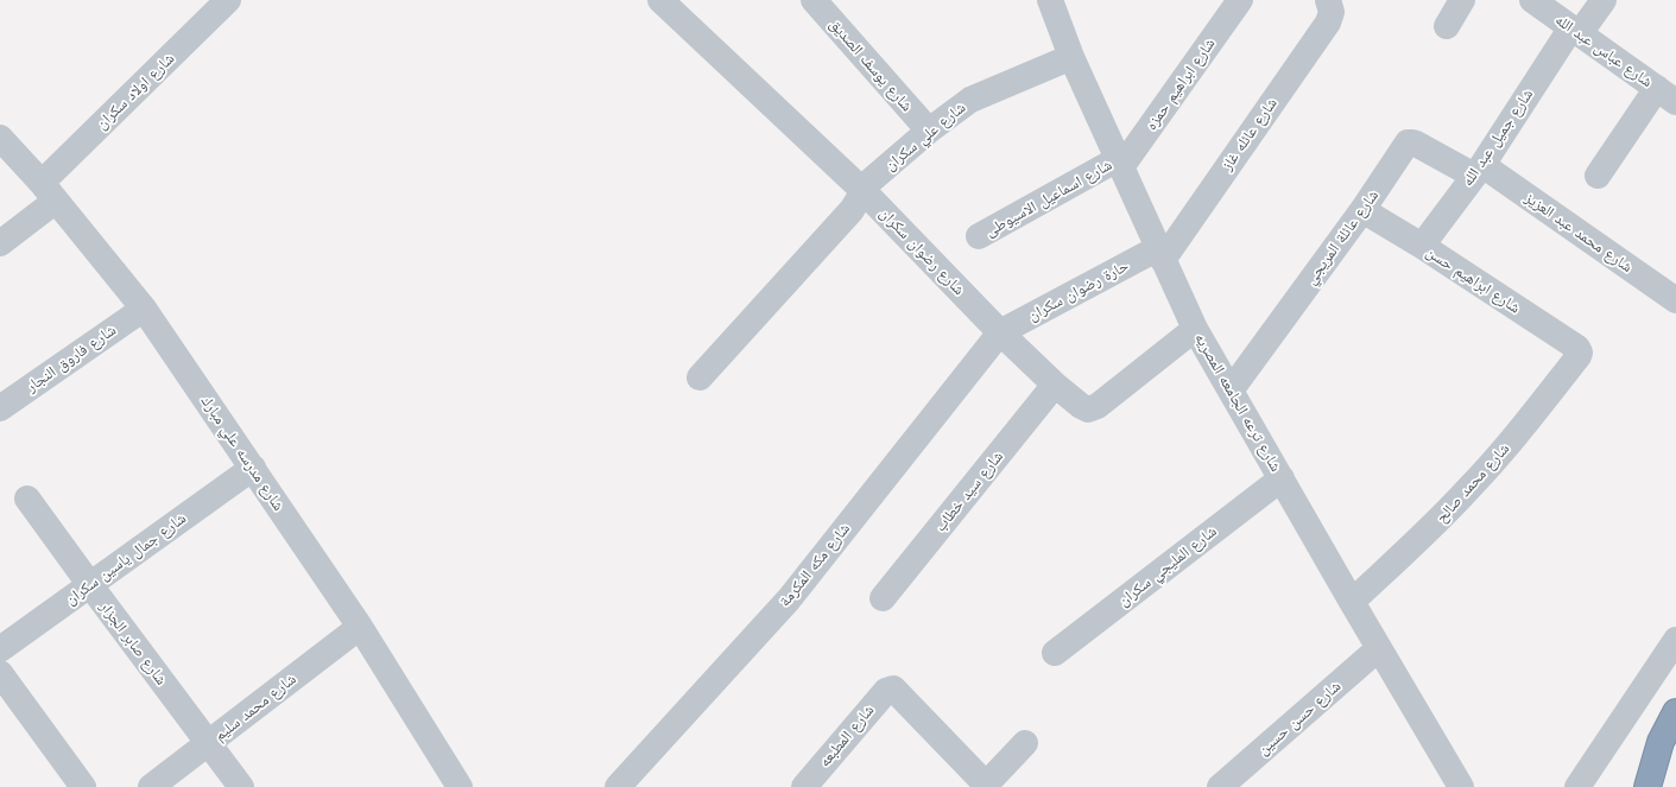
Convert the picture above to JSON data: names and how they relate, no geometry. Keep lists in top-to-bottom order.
{
  "streets": {
    "street": [
      "شارع عباس عبد الله",
      "شارع يوسف الصديق",
      "شارع ابراهيم حمزه",
      "شارع اولاد سكران",
      "شارع عائله غاز",
      "شارع علي سكران",
      "شارع جميل عبد الله",
      "شارع اسماعيل الاسيوطى",
      "شارع محمد عبد العزيز",
      "شارع عائلة المريجي",
      "شارع رضوان سكران",
      "شارع ابراهيم حسن",
      "حارة رضوان سكران",
      "شارع فاروق النجار",
      "شارع ترعه الجامعه المصريه",
      "شارع مدرسه علي مبارك",
      "شارع محمد صالح",
      "شارع سيد خطاب",
      "شارع جمال ياسين سكران",
      "شارع مكه المكرمة",
      "شارع المليجي سكران",
      "شارع صابر الجزار",
      "شارع محمد سليم",
      "شارع حسن حسين",
      "شارع المطبعه"
    ]
  },
  "crossings": [
    ["شارع عباس عبد الله", "شارع جميل عبد الله"],
    ["شارع يوسف الصديق", "شارع علي سكران"],
    ["شارع ابراهيم حمزه", "شارع اسماعيل الاسيوطى"],
    ["شارع ابراهيم حمزه", "شارع ترعه الجامعه المصريه"],
    ["شارع اولاد سكران", "شارع مدرسه علي مبارك"],
    ["شارع عائله غاز", "حارة رضوان سكران"],
    ["شارع عائله غاز", "شارع ترعه الجامعه المصريه"],
    ["شارع علي سكران", "شارع رضوان سكران"],
    ["شارع علي سكران", "شارع ترعه الجامعه المصريه"],
    ["شارع جميل عبد الله", "شارع محمد عبد العزيز"],
    ["شارع جميل عبد الله", "شارع عائلة المريجي"],
    ["شارع جميل عبد الله", "شارع ابراهيم حسن"],
    ["شارع اسماعيل الاسيوطى", "شارع ترعه الجامعه المصريه"],
    ["شارع محمد عبد العزيز", "شارع عائلة المريجي"],
    ["شارع عائلة المريجي", "شارع ابراهيم حسن"],
    ["شارع عائلة المريجي", "شارع ترعه الجامعه المصريه"],
    ["شارع رضوان سكران", "حارة رضوان سكران"],
    ["شارع رضوان سكران", "شارع ترعه الجامعه المصريه"],
    ["شارع رضوان سكران", "شارع سيد خطاب"],
    ["شارع رضوان سكران", "شارع مكه المكرمة"],
    ["شارع ابراهيم حسن", "شارع محمد صالح"],
    ["حارة رضوان سكران", "شارع ترعه الجامعه المصريه"],
    ["حارة رضوان سكران", "شارع مكه المكرمة"],
    ["شارع فاروق النجار", "شارع مدرسه علي مبارك"],
    ["شارع ترعه الجامعه المصريه", "شارع محمد صالح"],
    ["شارع ترعه الجامعه المصريه", "شارع المليجي سكران"],
    ["شارع ترعه الجامعه المصريه", "شارع حسن حسين"],
    ["شارع مدرسه علي مبارك", "شارع جمال ياسين سكران"],
    ["شارع مدرسه علي مبارك", "شارع محمد سليم"],
    ["شارع جمال ياسين سكران", "شارع صابر الجزار"],
    ["شارع صابر الجزار", "شارع محمد سليم"]
  ]
}
